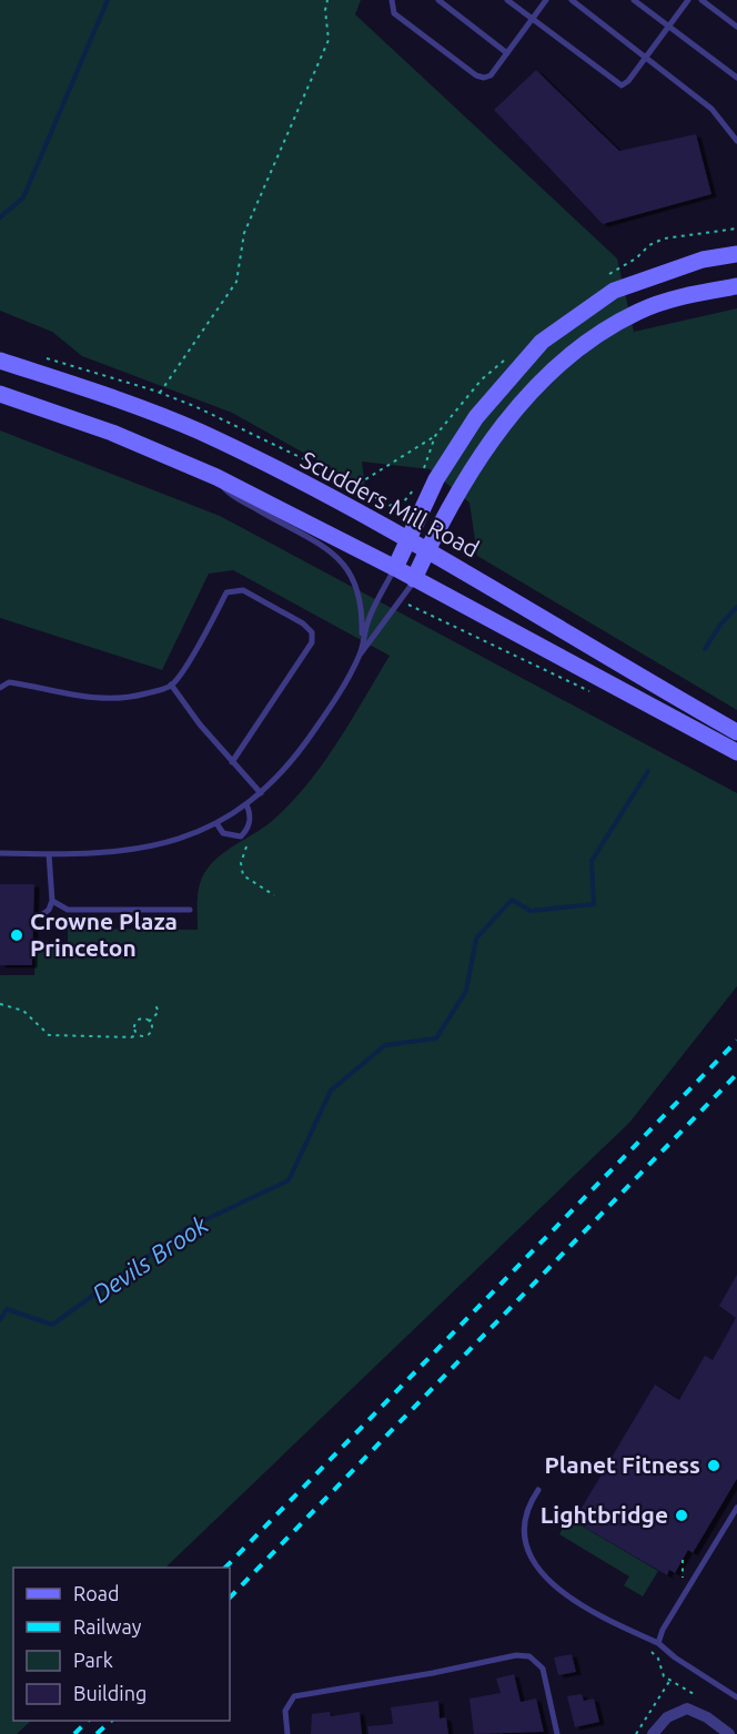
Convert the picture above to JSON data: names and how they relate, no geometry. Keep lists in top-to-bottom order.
{
  "streets": {
    "main road": ["Scudders Mill Road"]
  },
  "water": ["Devils Brook"],
  "places": ["Crowne Plaza Princeton", "Planet Fitness", "Lightbridge"],
  "legend": [
    "Road",
    "Railway",
    "Park",
    "Building"
  ]
}
